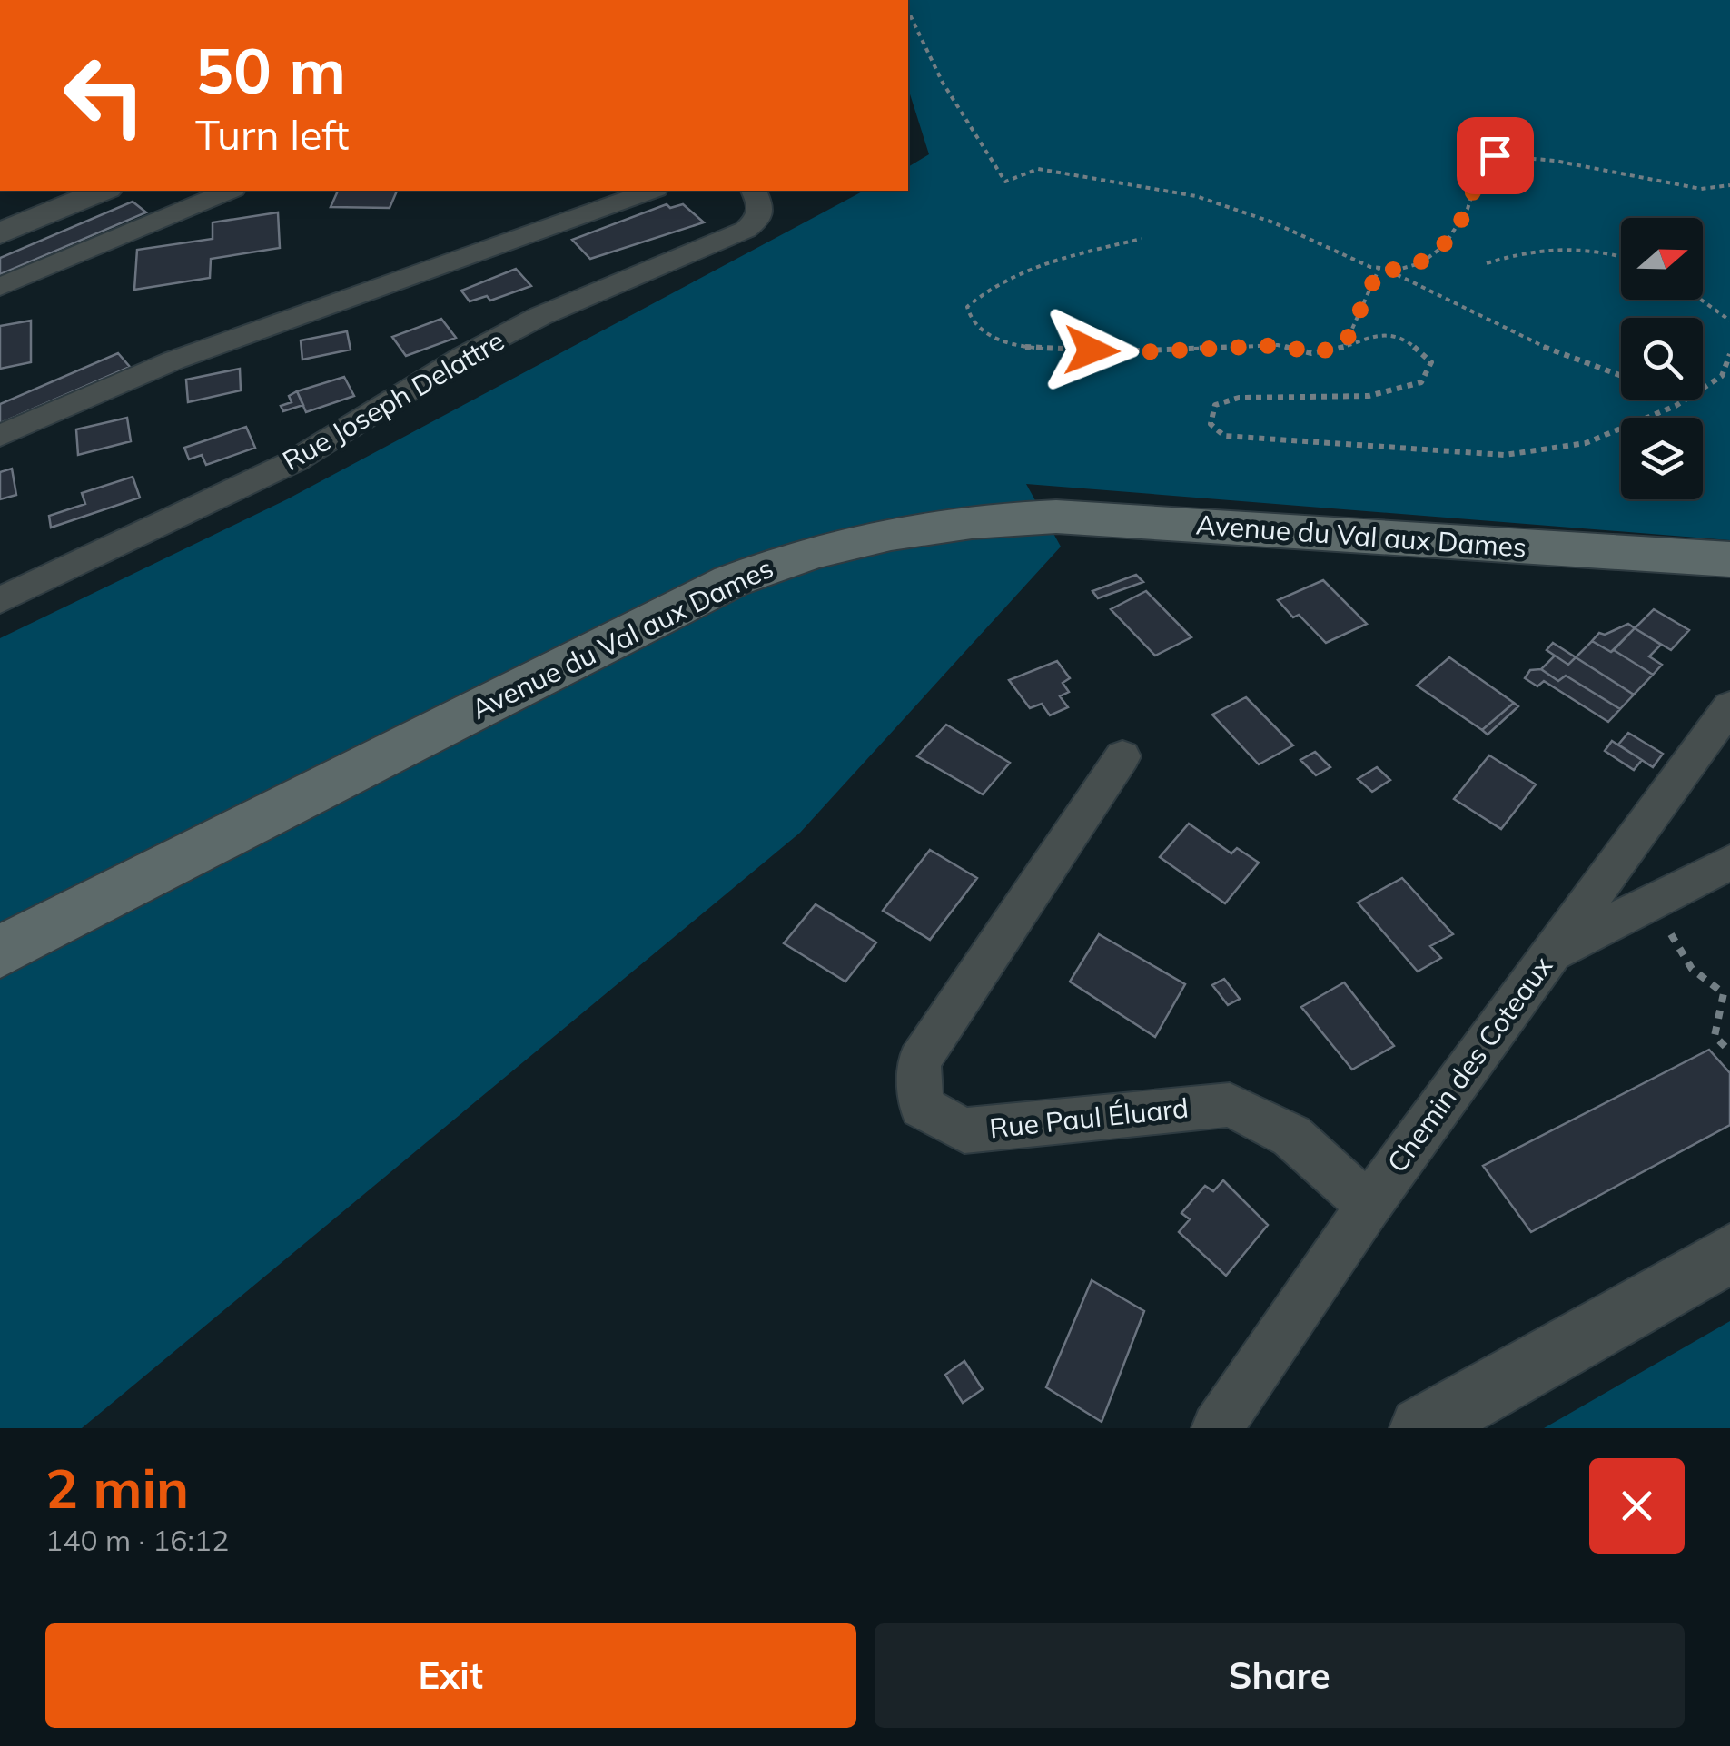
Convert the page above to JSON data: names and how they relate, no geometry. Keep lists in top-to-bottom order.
{
  "streets": {
    "main road": ["Avenue du Val aux Dames"],
    "street": ["Rue Joseph Delattre", "Chemin des Coteaux", "Rue Paul Éluard"]
  },
  "crossings": [
    ["Chemin des Coteaux", "Rue Paul Éluard"]
  ],
  "north": "right",
  "page": {
    "turn": ["50 m", "Turn left"],
    "heading": ["2 min", "140 m · 16:12"],
    "buttons": ["Exit", "Share"]
  }
}
